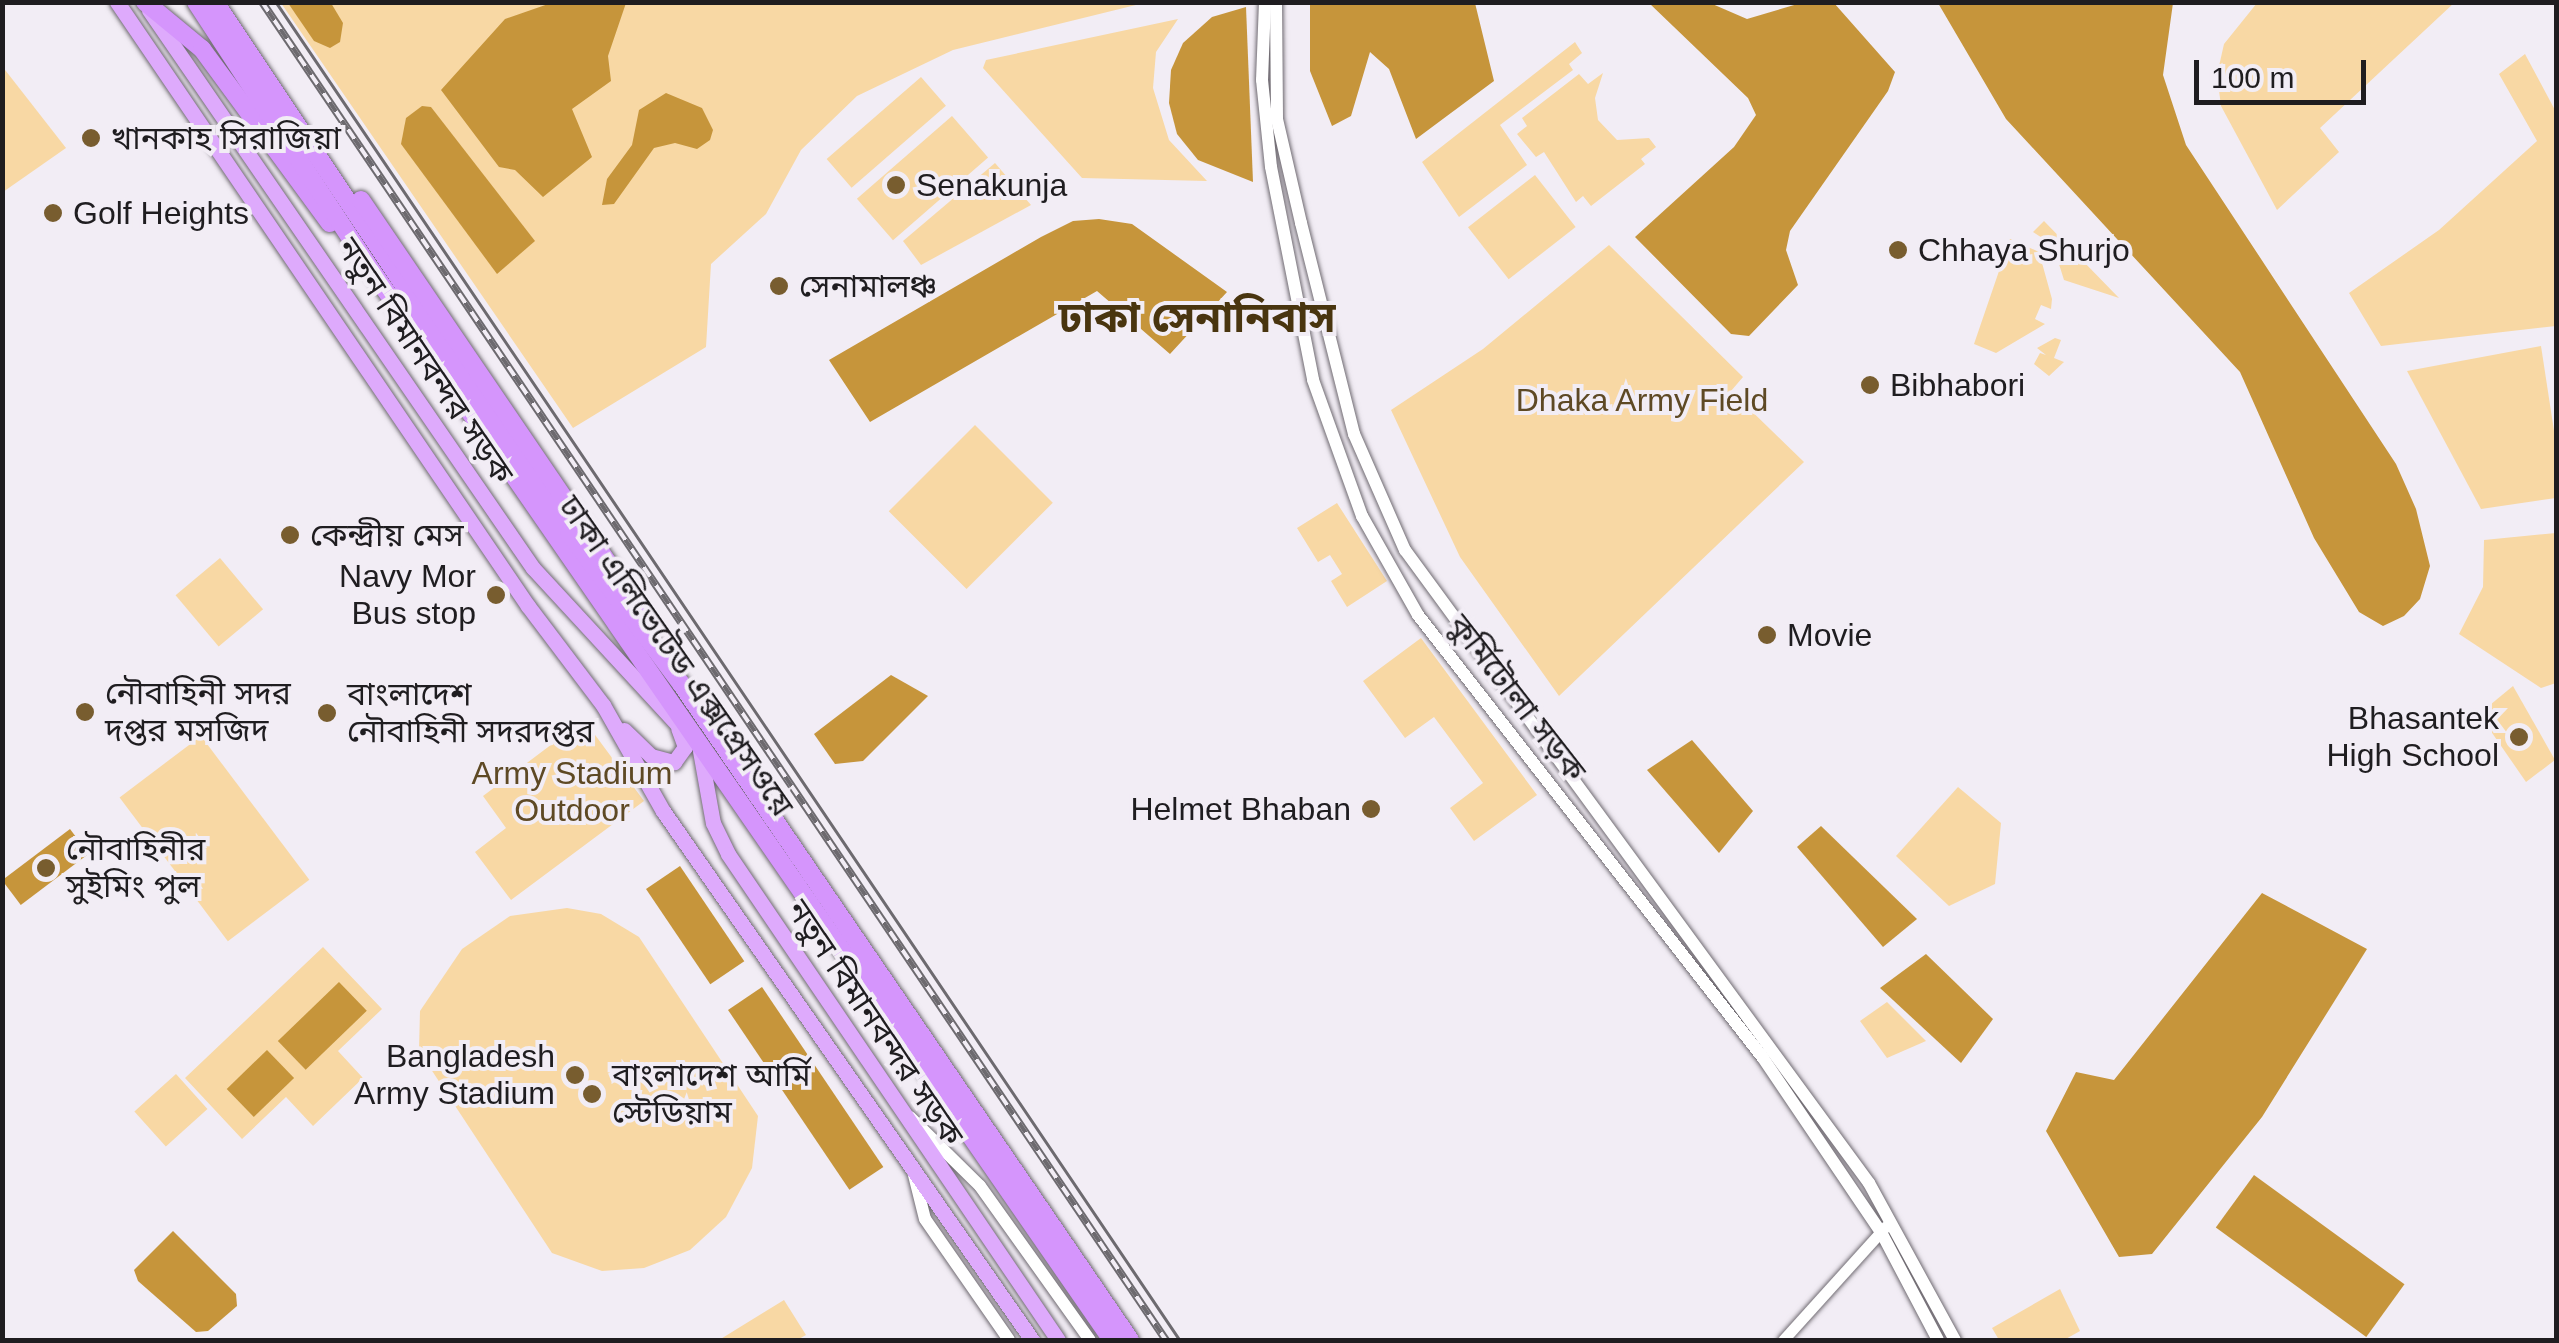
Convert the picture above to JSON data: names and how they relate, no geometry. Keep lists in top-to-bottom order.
{
  "streets": {
    "highway": ["নতুন বিমানবন্দর সড়ক", "ঢাকা এলিভেটেড এক্সপ্রেসওয়ে"],
    "main road": ["কুর্মিটোলা সড়ক"]
  },
  "districts": ["ঢাকা সেনানিবাস"],
  "parks": ["Dhaka Army Field", "Army Stadium Outdoor"],
  "places": [
    "খানকাহ সিরাজিয়া",
    "Senakunja",
    "Golf Heights",
    "Chhaya Shurjo",
    "সেনামালঞ্চ",
    "Bibhabori",
    "কেন্দ্রীয় মেস",
    "Navy Mor Bus stop",
    "Movie",
    "নৌবাহিনী সদর দপ্তর মসজিদ",
    "বাংলাদেশ নৌবাহিনী সদরদপ্তর",
    "Bhasantek High School",
    "Helmet Bhaban",
    "নৌবাহিনীর সুইমিং পুল",
    "Bangladesh Army Stadium",
    "বাংলাদেশ আর্মি স্টেডিয়াম"
  ],
  "scale_bar": "100 m"
}
